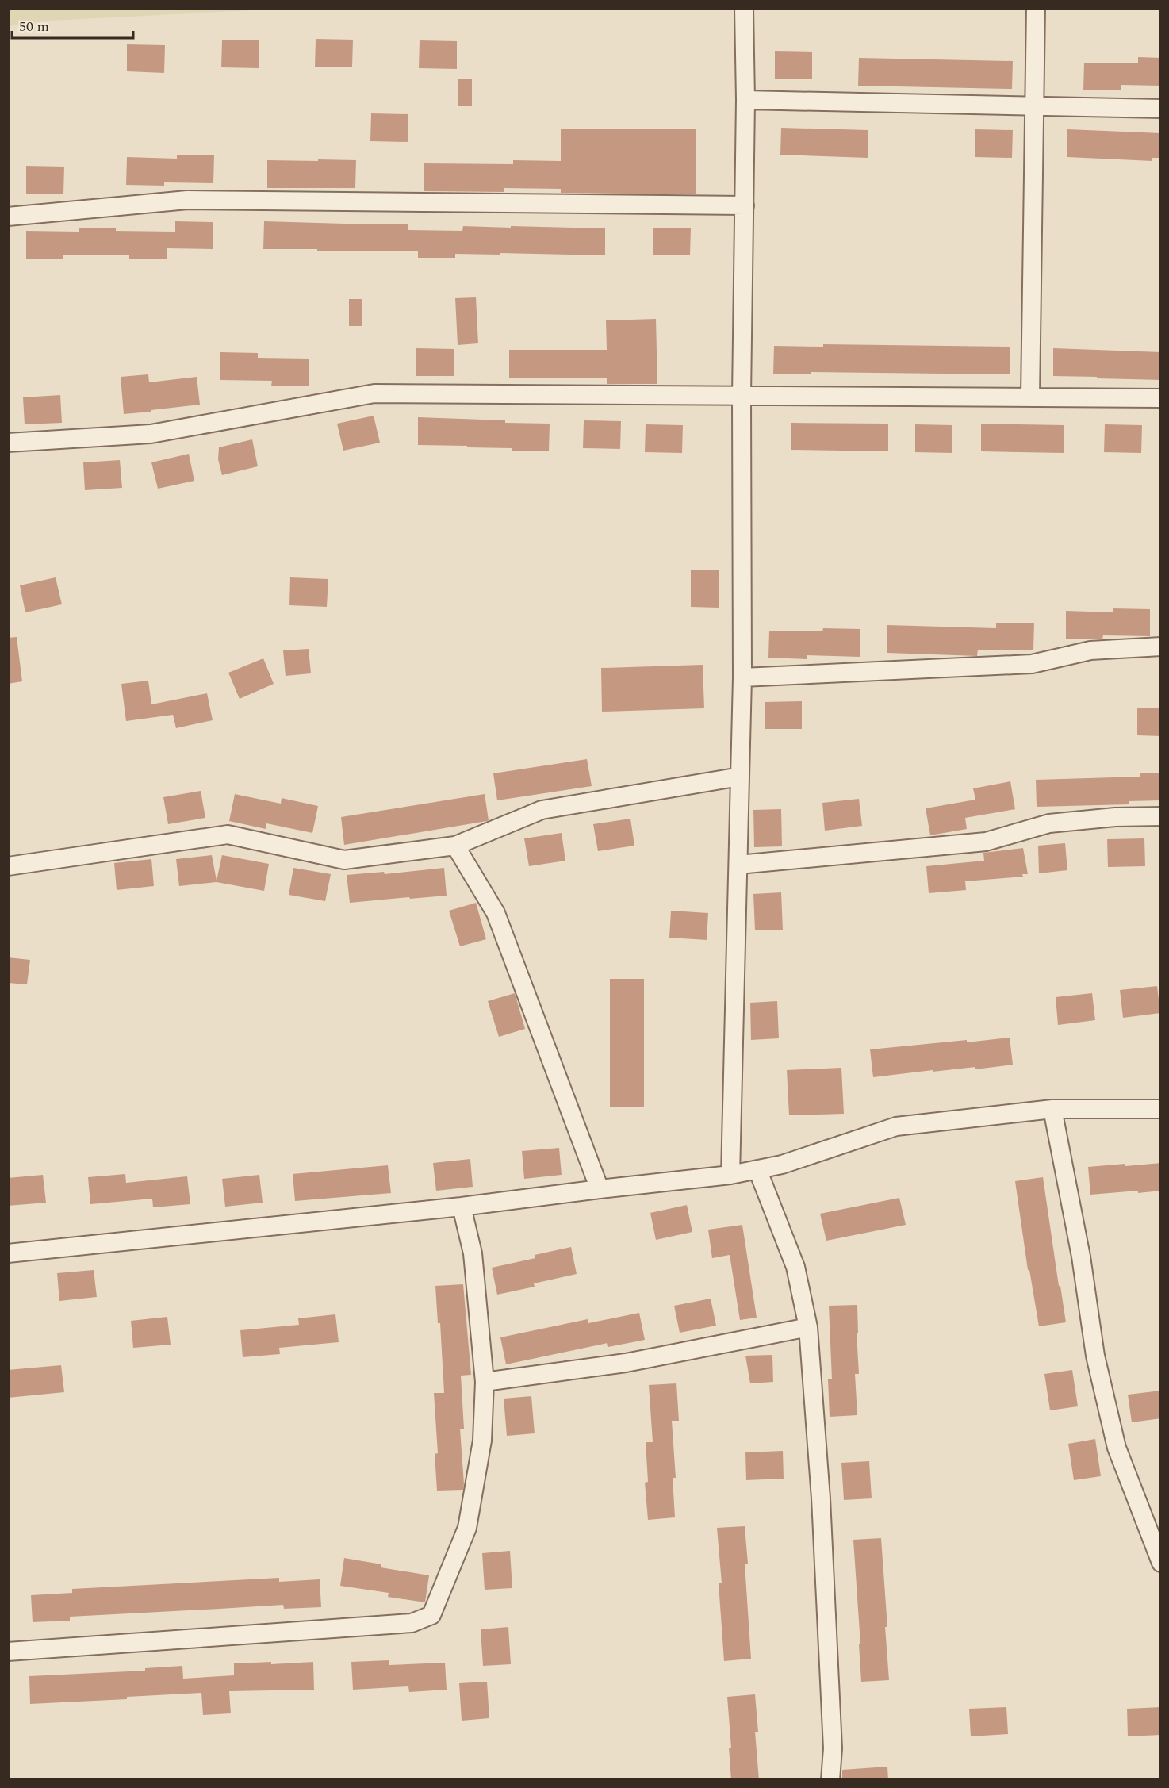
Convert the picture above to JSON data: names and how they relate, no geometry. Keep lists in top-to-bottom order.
{
  "scale_bar": "50 m"
}
